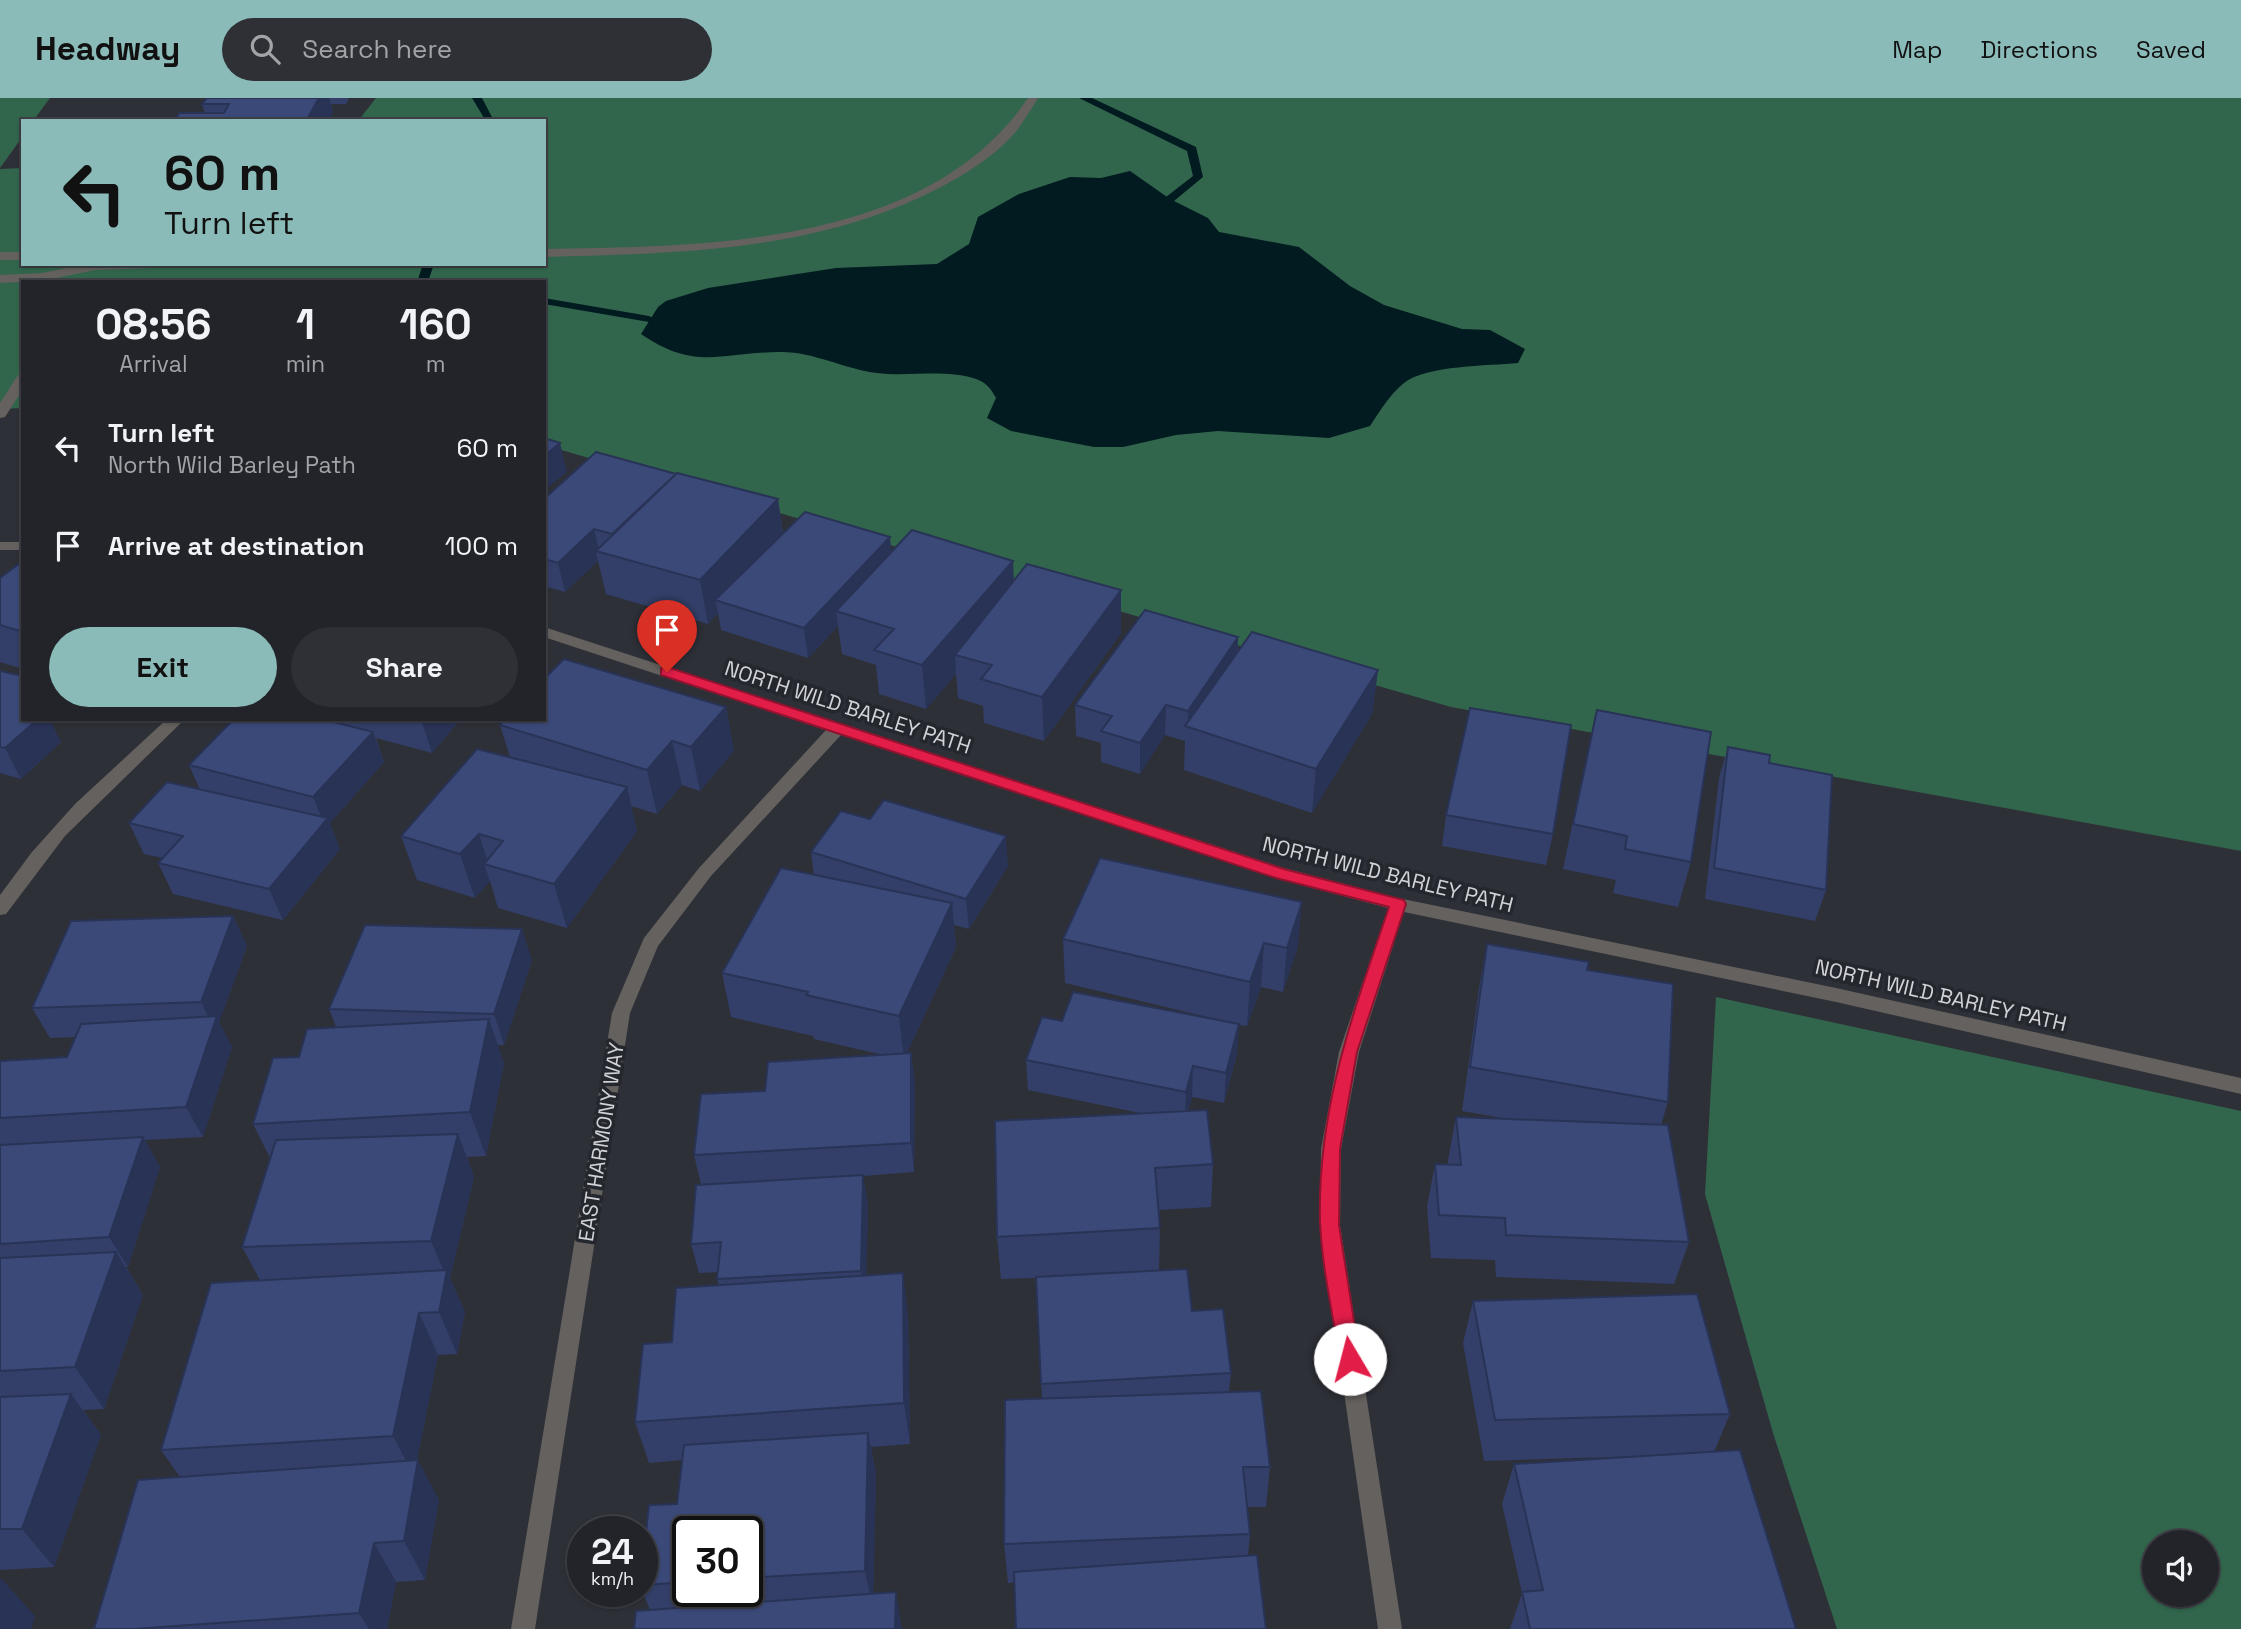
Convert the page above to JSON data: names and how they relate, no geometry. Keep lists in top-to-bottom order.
{
  "streets": {
    "street": ["NORTH WILD BARLEY PATH", "EAST HARMONY WAY"]
  },
  "crossings": [
    ["NORTH WILD BARLEY PATH", "EAST HARMONY WAY"]
  ],
  "page": {
    "header": "Headway",
    "search": "Search here",
    "nav": ["Map", "Directions", "Saved"],
    "turn": ["60 m", "Turn left"],
    "eta": [
      "08:56",
      "Arrival",
      "1",
      "min",
      "160",
      "m"
    ],
    "list": [
      {
        "name": "Turn left",
        "note": "North Wild Barley Path",
        "value": "60 m"
      },
      {
        "name": "Arrive at destination",
        "value": "100 m"
      }
    ],
    "buttons": ["Exit", "Share"],
    "speed": "24 km/h",
    "limit": "30"
  }
}
